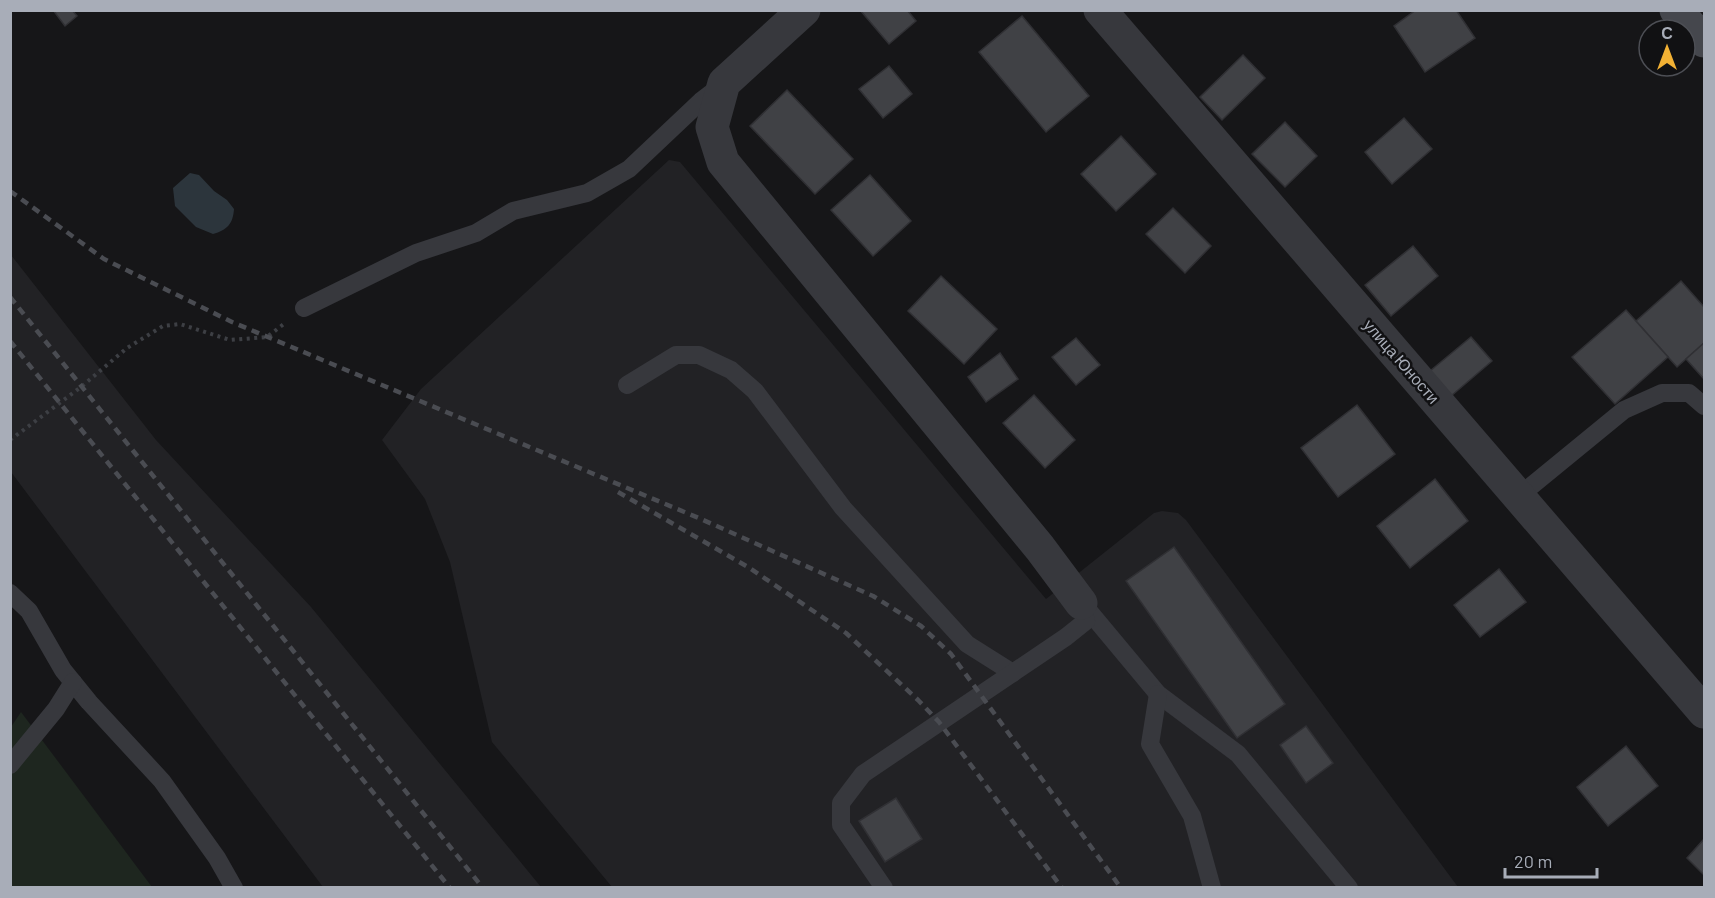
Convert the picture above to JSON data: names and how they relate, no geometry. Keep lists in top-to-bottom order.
{
  "streets": {
    "street": ["улица Юности"]
  },
  "scale_bar": "20 m",
  "north": "top"
}
